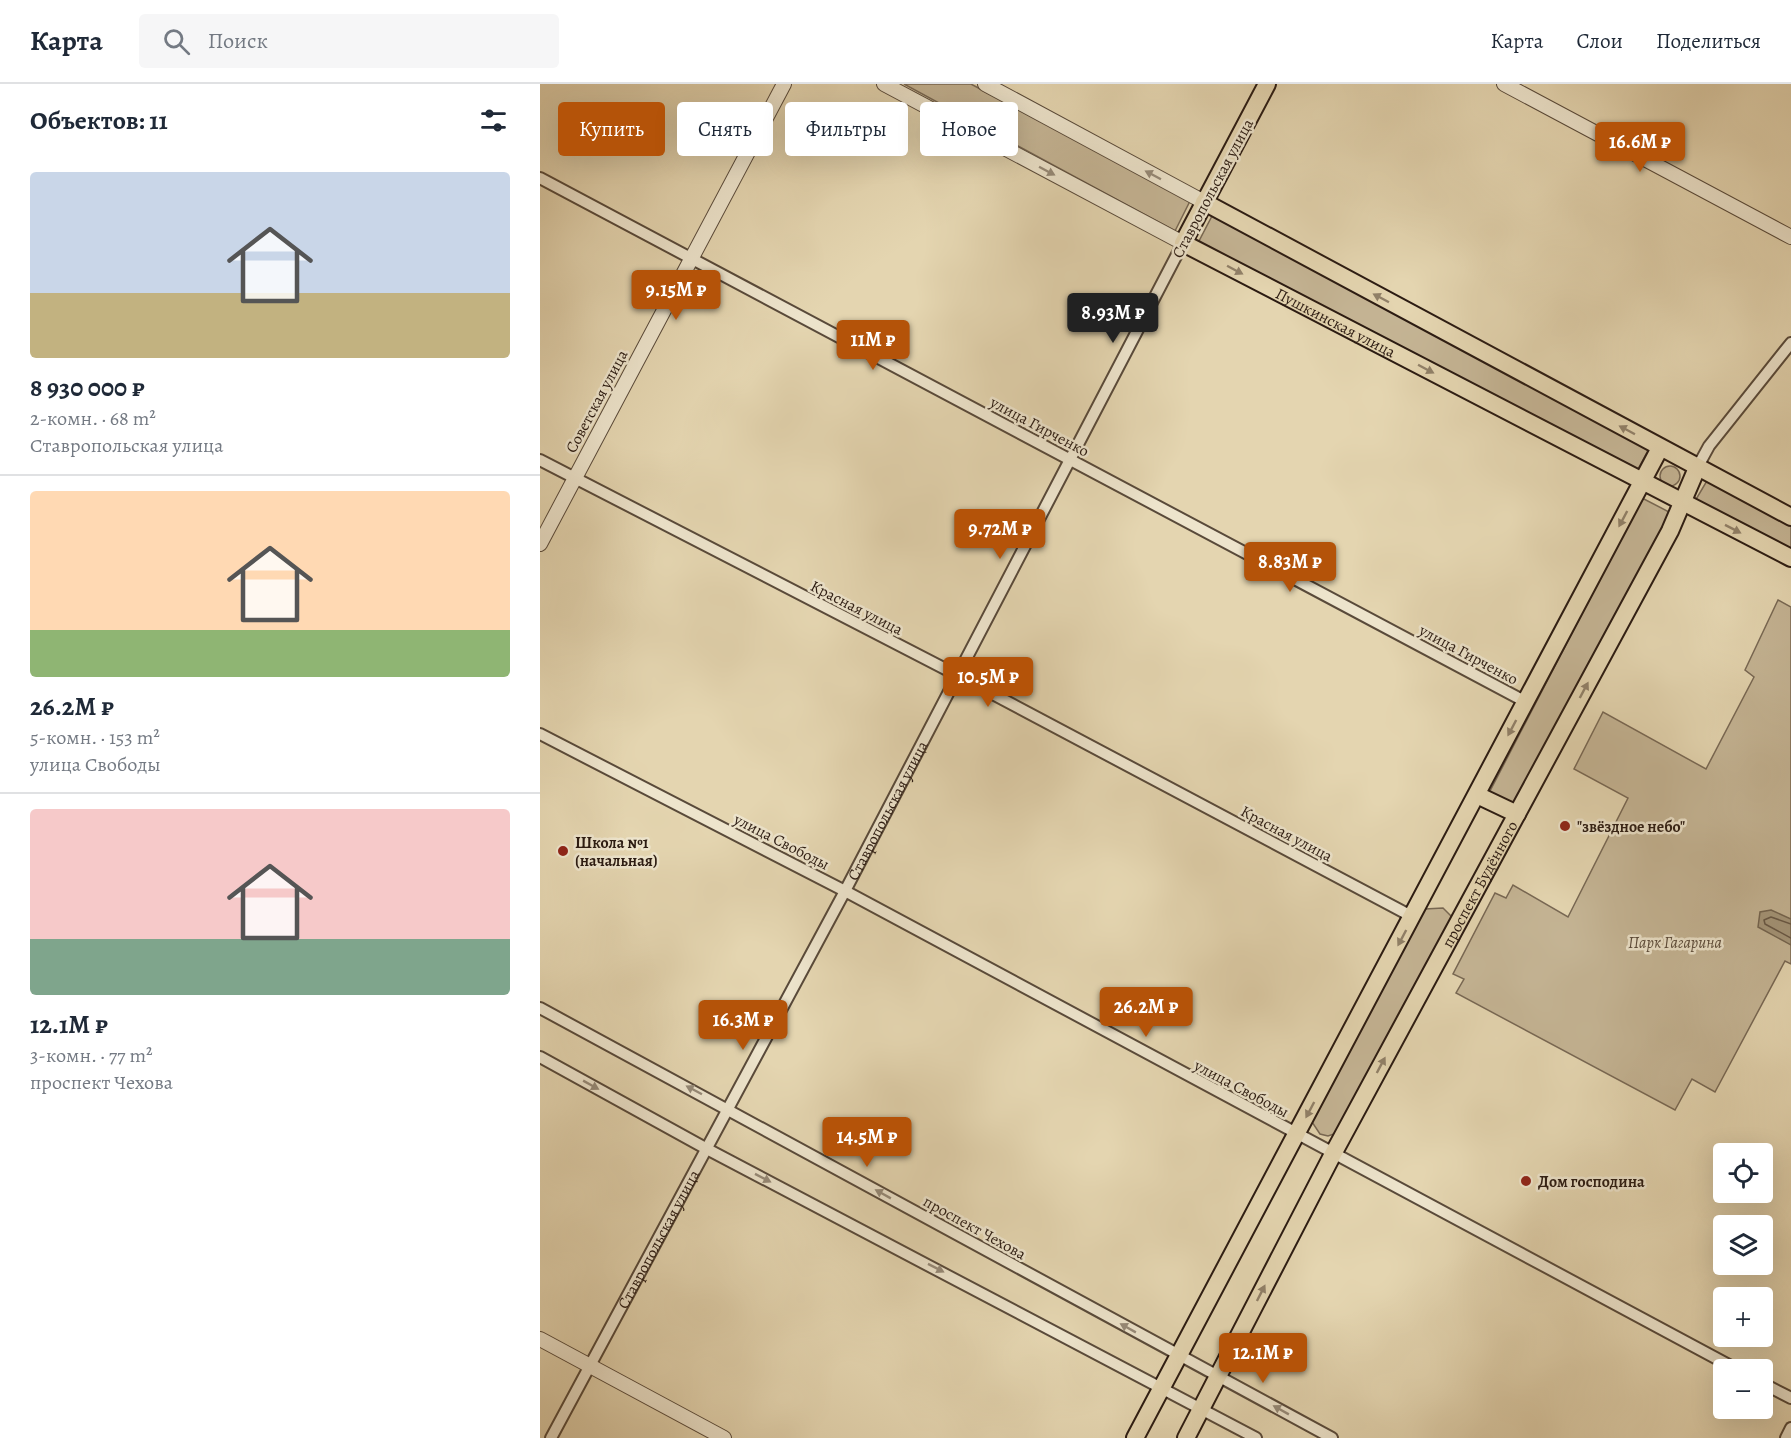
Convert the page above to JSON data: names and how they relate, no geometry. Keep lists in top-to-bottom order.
{
  "streets": {
    "main road": ["Ставропольская улица", "Пушкинская улица", "проспект Будённого"],
    "street": [
      "Советская улица",
      "улица Гирченко",
      "Красная улица",
      "улица Свободы",
      "проспект Чехова"
    ]
  },
  "crossings": [
    ["Ставропольская улица", "Пушкинская улица"],
    ["Ставропольская улица", "улица Гирченко"],
    ["Ставропольская улица", "Красная улица"],
    ["Ставропольская улица", "улица Свободы"],
    ["Ставропольская улица", "проспект Чехова"],
    ["Пушкинская улица", "проспект Будённого"],
    ["Советская улица", "улица Гирченко"],
    ["Советская улица", "Красная улица"],
    ["улица Свободы", "проспект Будённого"],
    ["проспект Будённого", "проспект Чехова"]
  ],
  "one_way": ["Пушкинская улица", "проспект Будённого"],
  "parks": ["Парк Гагарина"],
  "places": ["\"звёздное небо\"", "Школа №1 (начальная)", "Дом господина"],
  "page": {
    "header": "Карта",
    "search": "Поиск",
    "nav": ["Карта", "Слои", "Поделиться"],
    "heading": "Объектов: 11",
    "chip": [
      "Купить",
      "Снять",
      "Фильтры",
      "Новое"
    ],
    "price": [
      "16.6M ₽",
      "9.15M ₽",
      "8.93M ₽",
      "11M ₽",
      "9.72M ₽",
      "8.83M ₽",
      "10.5M ₽",
      "26.2M ₽",
      "16.3M ₽",
      "14.5M ₽",
      "12.1M ₽"
    ],
    "list": [
      {
        "name": "8 930 000 ₽",
        "note": "2-комн. · 68 m² · Ставропольская улица"
      },
      {
        "name": "26.2M ₽",
        "note": "5-комн. · 153 m² · улица Свободы"
      },
      {
        "name": "12.1M ₽",
        "note": "3-комн. · 77 m² · проспект Чехова"
      }
    ],
    "map_buttons": ["+", "−"]
  }
}
